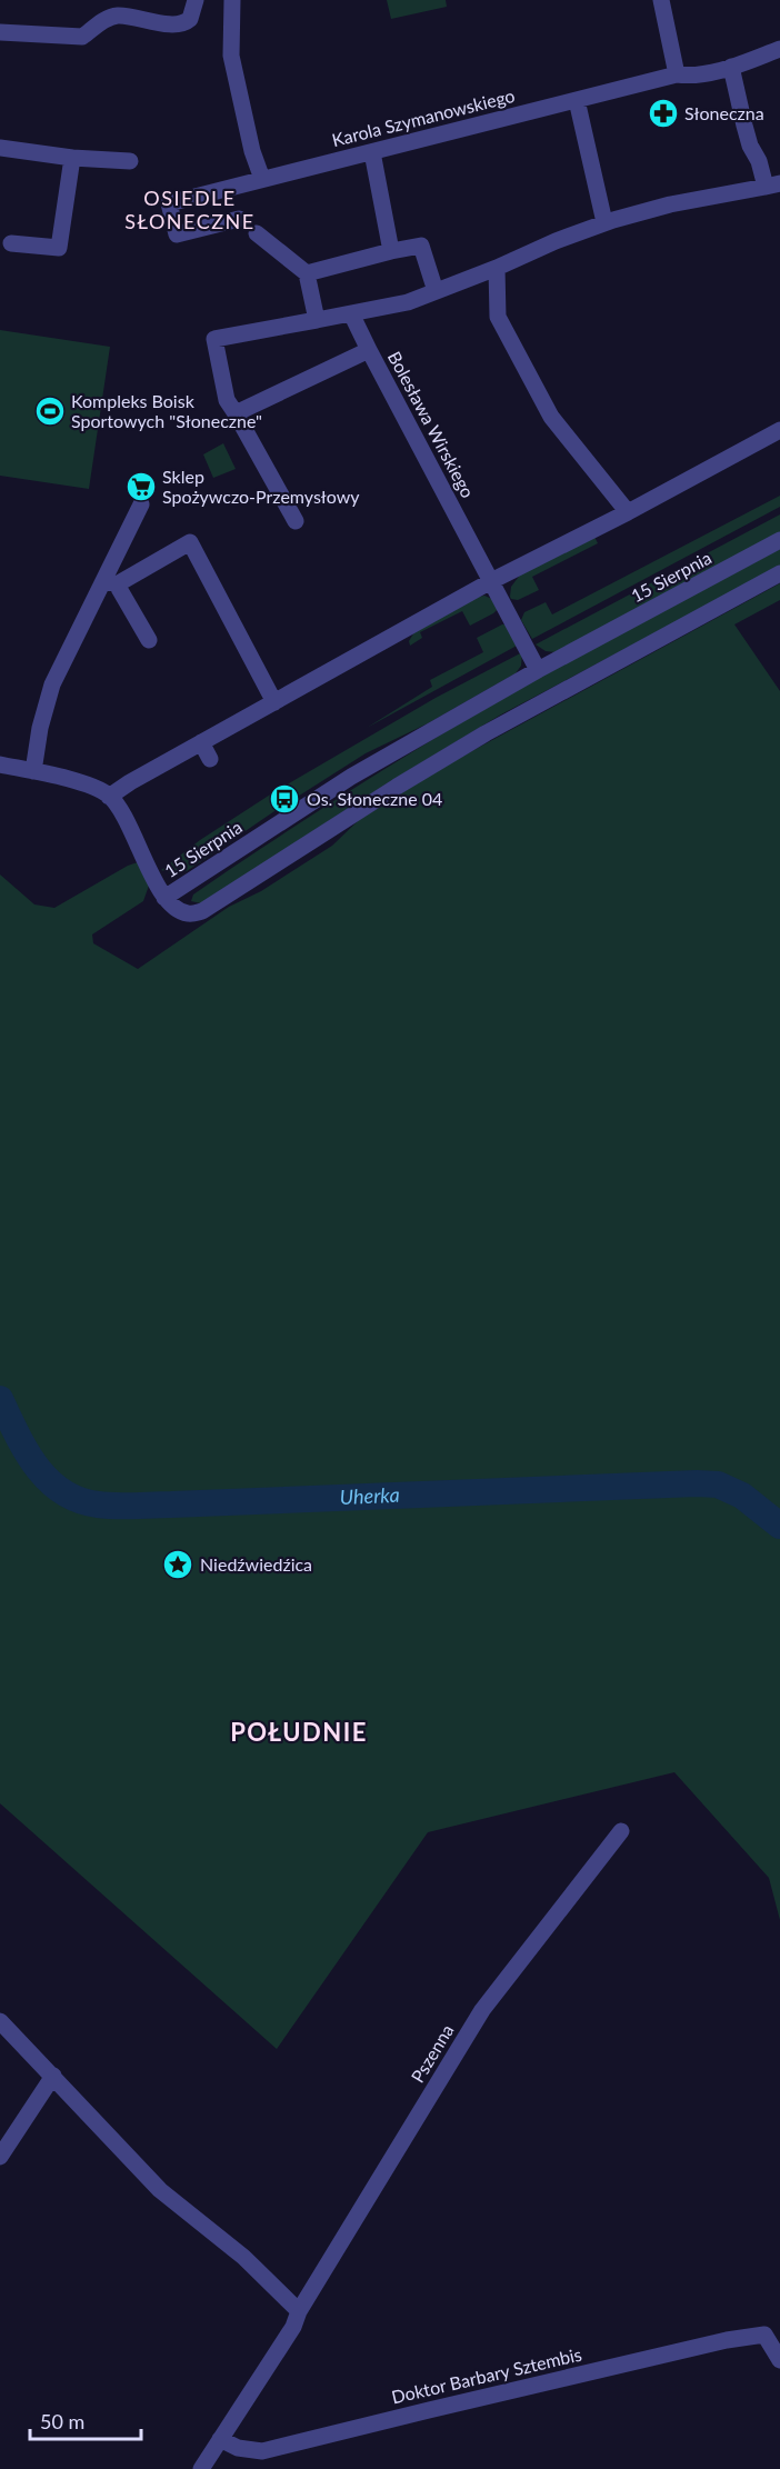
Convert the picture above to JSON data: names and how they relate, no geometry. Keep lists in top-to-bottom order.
{
  "streets": {
    "street": [
      "Karola Szymanowskiego",
      "Bolesława Wirskiego",
      "15 Sierpnia",
      "Pszenna",
      "Doktor Barbary Sztembis"
    ]
  },
  "crossings": [
    ["Bolesława Wirskiego", "15 Sierpnia"],
    ["Pszenna", "Doktor Barbary Sztembis"]
  ],
  "districts": ["OSIEDLE SŁONECZNE", "POŁUDNIE"],
  "water": ["Uherka"],
  "places": {
    "pharmacy": ["Słoneczna"],
    "sports": ["Kompleks Boisk Sportowych \"Słoneczne\""],
    "supermarket": ["Sklep Spożywczo-Przemysłowy"],
    "bus stop": ["Os. Słoneczne 04"],
    "place": ["Niedźwiedźica"]
  },
  "scale_bar": "50 m"
}
